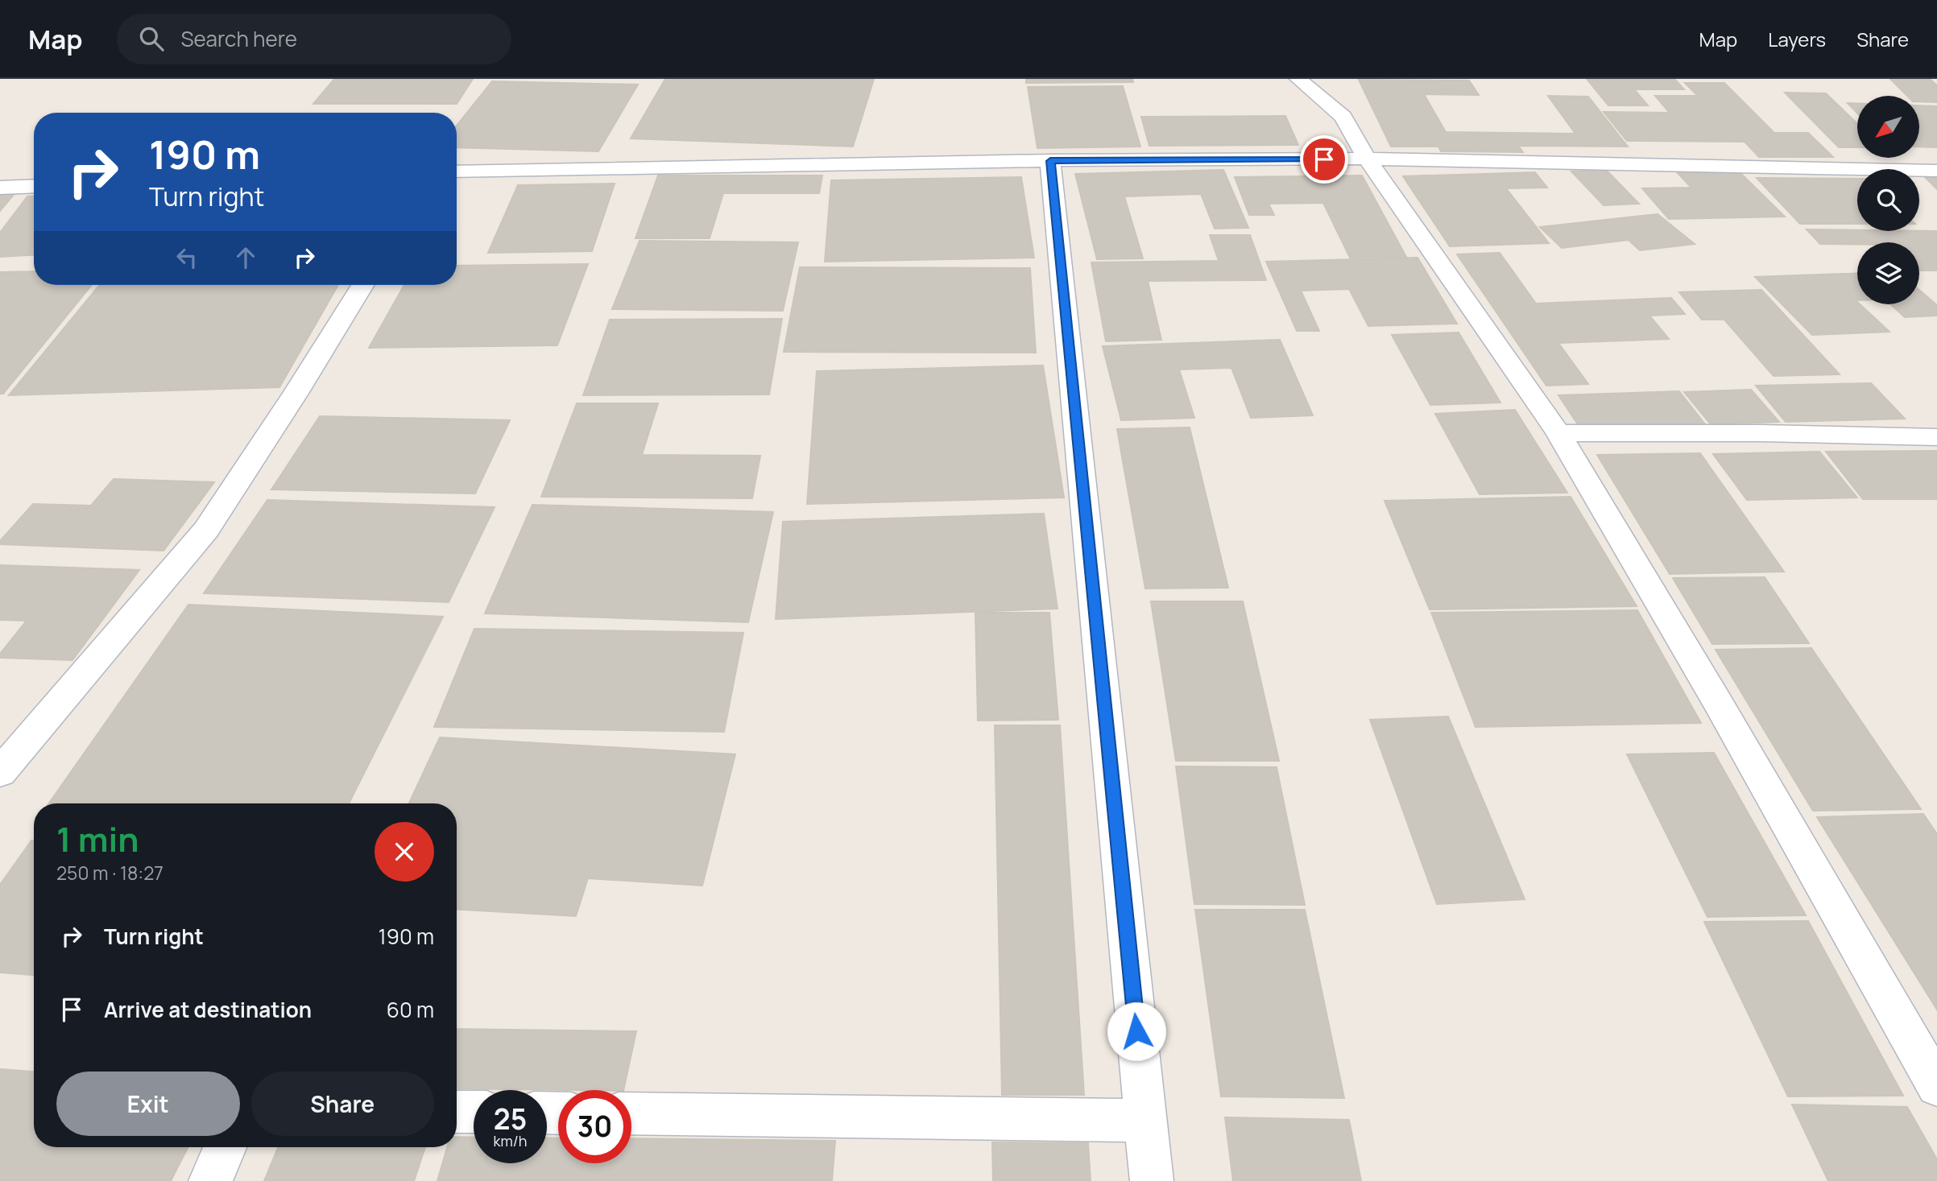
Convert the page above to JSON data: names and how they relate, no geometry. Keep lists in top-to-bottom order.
{
  "north": "bottom left",
  "page": {
    "header": "Map",
    "search": "Search here",
    "nav": ["Map", "Layers", "Share"],
    "turn": ["190 m", "Turn right"],
    "heading": ["1 min", "250 m · 18:27"],
    "list": [
      {
        "name": "Turn right",
        "value": "190 m"
      },
      {
        "name": "Arrive at destination",
        "value": "60 m"
      }
    ],
    "buttons": ["Exit", "Share"],
    "speed": "25 km/h",
    "limit": "30"
  }
}
